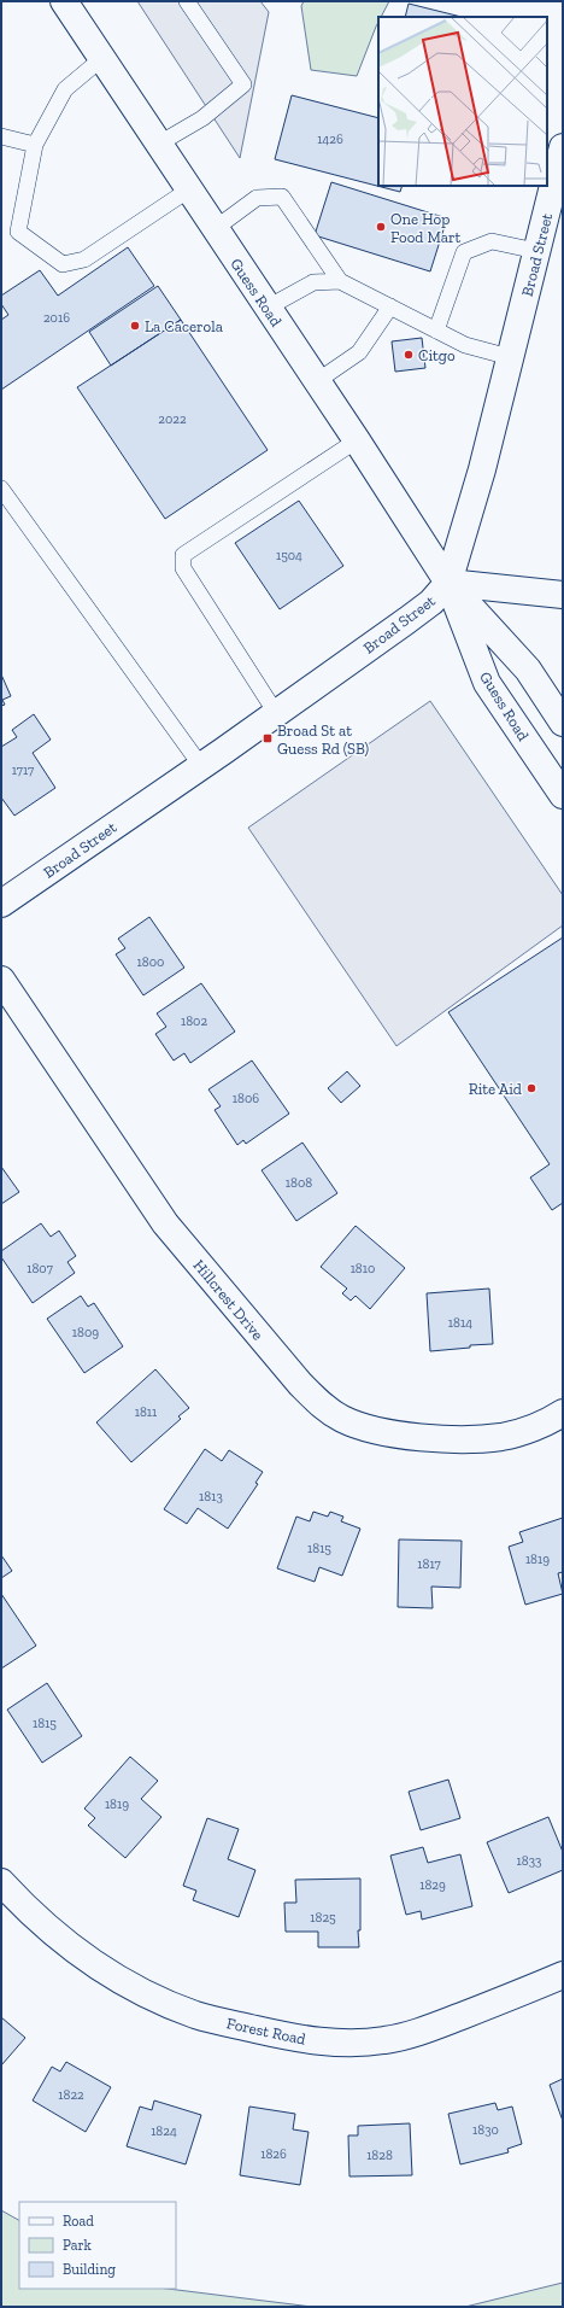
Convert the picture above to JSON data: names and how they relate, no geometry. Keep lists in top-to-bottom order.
{
  "streets": {
    "street": [
      "Broad Street",
      "Guess Road",
      "Hillcrest Drive",
      "Forest Road"
    ]
  },
  "crossings": [
    ["Broad Street", "Guess Road"]
  ],
  "places": {
    "other": [
      "One Hop Food Mart",
      "La Cacerola",
      "Citgo",
      "Rite Aid"
    ],
    "transit": ["Broad St at Guess Rd (SB)"]
  },
  "house_numbers": [
    "1426",
    "2016",
    "2022",
    "1504",
    "1717",
    "1800",
    "1802",
    "1806",
    "1808",
    "1807",
    "1810",
    "1814",
    "1809",
    "1811",
    "1813",
    "1815",
    "1819",
    "1817",
    "1815",
    "1819",
    "1833",
    "1829",
    "1825",
    "1822",
    "1830",
    "1824",
    "1826",
    "1828"
  ],
  "legend": ["Road", "Park", "Building"]
}
